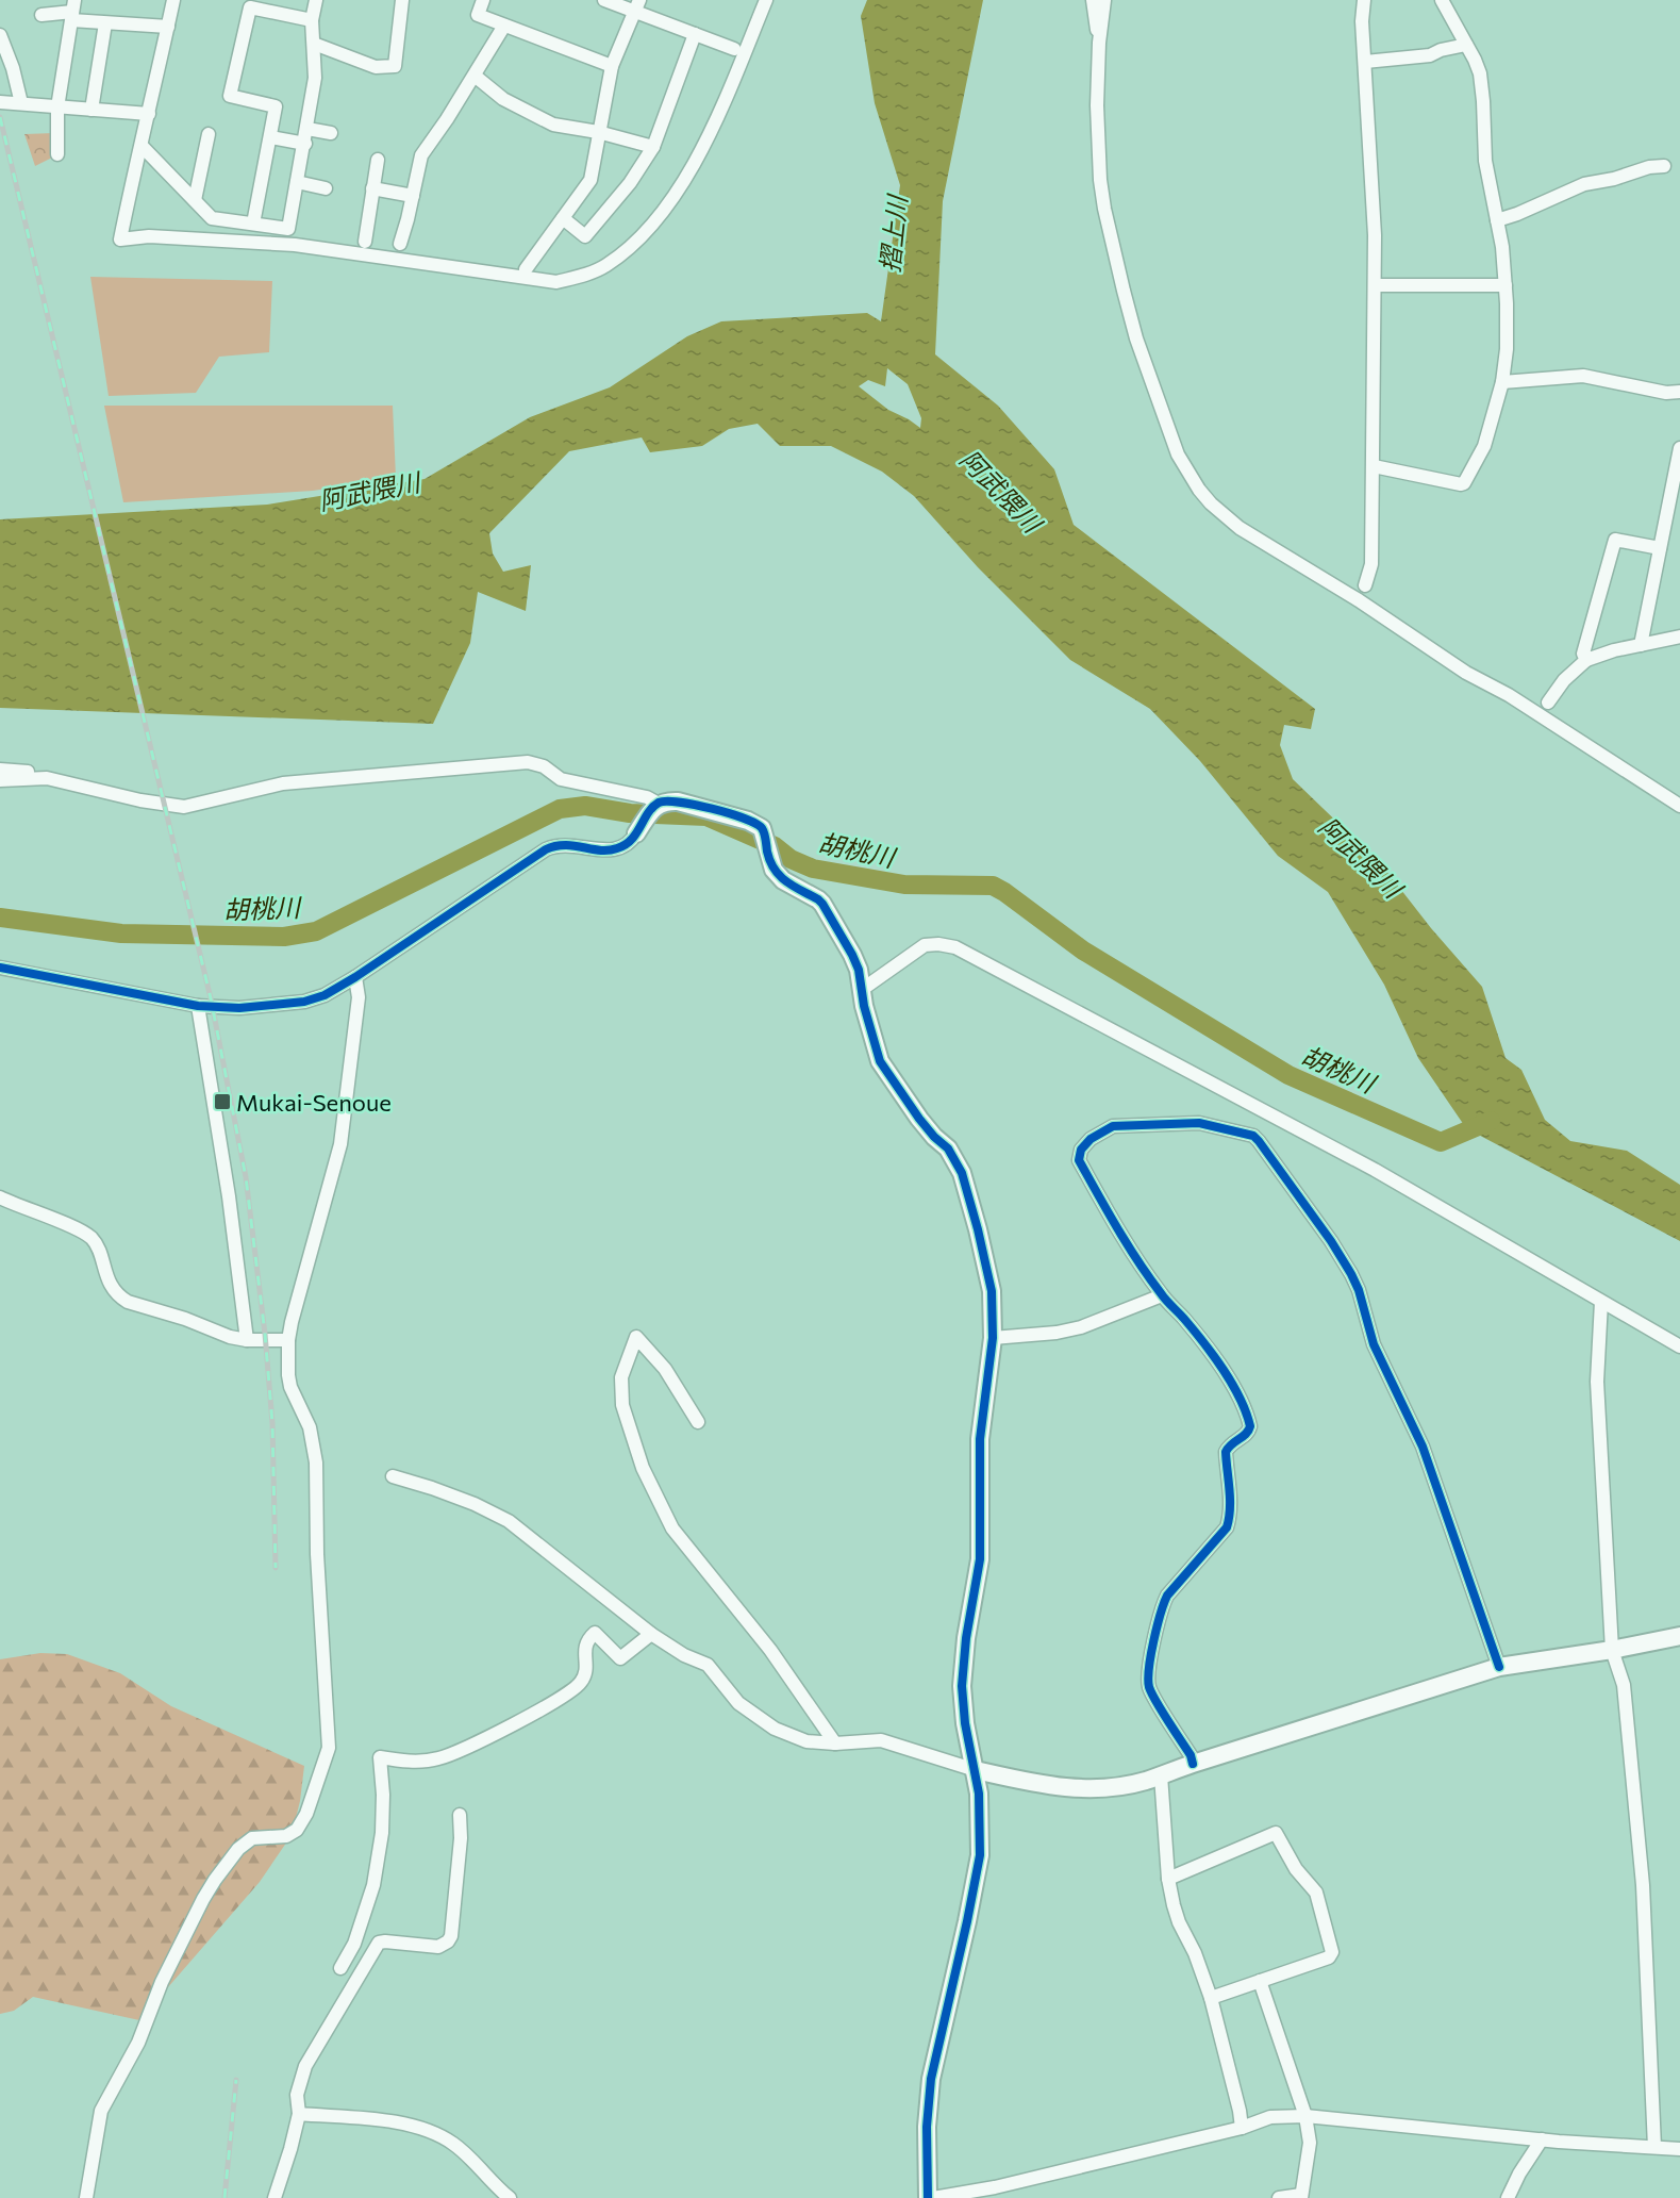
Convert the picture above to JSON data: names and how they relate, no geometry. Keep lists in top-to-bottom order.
{
  "water": ["摺上川", "阿武隈川", "胡桃川"],
  "places": {
    "transit": ["Mukai-Senoue"]
  }
}
